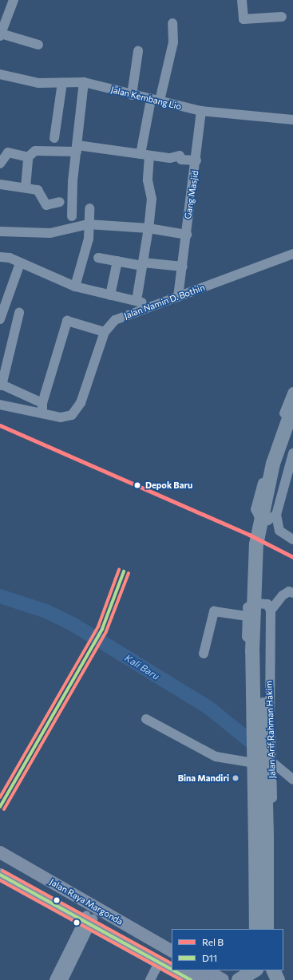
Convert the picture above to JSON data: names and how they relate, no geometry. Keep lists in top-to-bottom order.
{
  "streets": {
    "highway": ["Jalan Arif Rahman Hakim"],
    "main road": ["Jalan Raya Margonda"],
    "street": ["Jalan Kembang Lio", "Gang Masjid", "Jalan Namin D. Bothin"]
  },
  "crossings": [
    ["Jalan Kembang Lio", "Gang Masjid"],
    ["Gang Masjid", "Jalan Namin D. Bothin"]
  ],
  "water": ["Kali Baru"],
  "places": ["Depok Baru", "Bina Mandiri"],
  "lines": ["rail line B", "transit line D11"],
  "legend": ["Rel B", "D11"]
}
